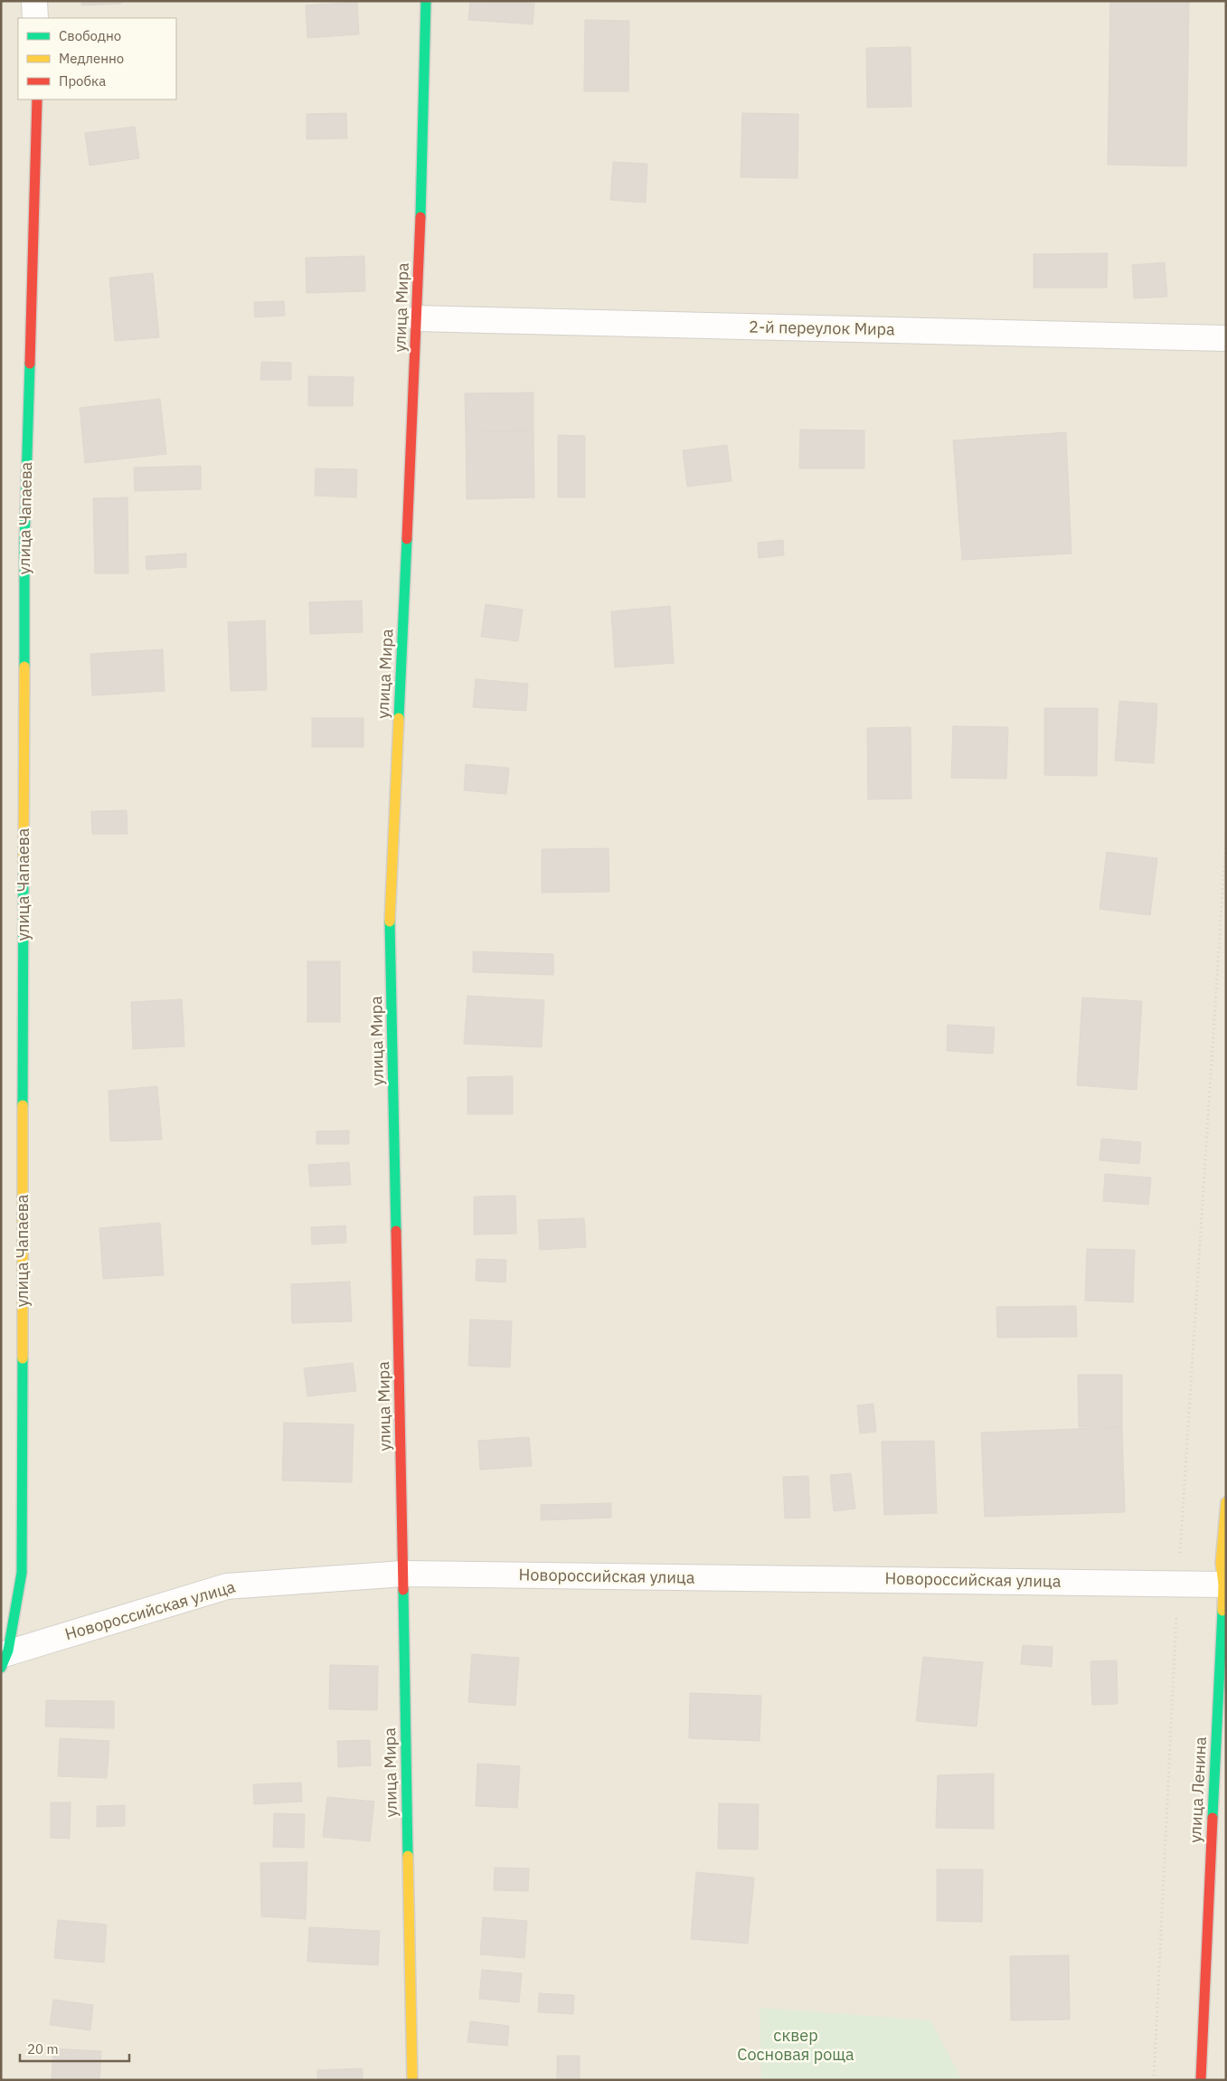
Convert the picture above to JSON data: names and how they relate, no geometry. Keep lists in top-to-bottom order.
{
  "streets": {
    "street": [
      "улица Мира",
      "2-й переулок Мира",
      "улица Чапаева",
      "Новороссийская улица",
      "улица Ленина"
    ]
  },
  "crossings": [
    ["улица Мира", "2-й переулок Мира"],
    ["улица Мира", "Новороссийская улица"],
    ["улица Чапаева", "Новороссийская улица"],
    ["Новороссийская улица", "улица Ленина"]
  ],
  "parks": ["сквер Сосновая роща"],
  "legend": ["Свободно", "Медленно", "Пробка"],
  "scale_bar": "20 m"
}
